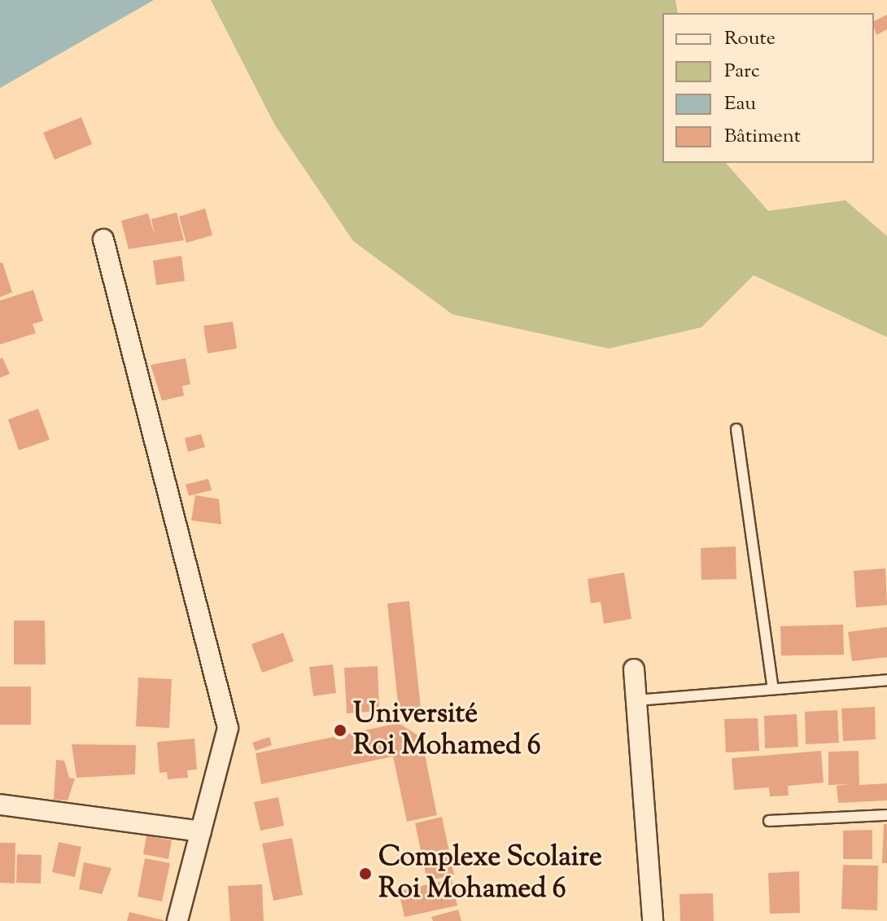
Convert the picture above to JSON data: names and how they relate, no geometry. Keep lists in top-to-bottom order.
{
  "places": ["Université Roi Mohamed 6", "Complexe Scolaire Roi Mohamed 6"],
  "legend": [
    "Route",
    "Parc",
    "Eau",
    "Bâtiment"
  ]
}
